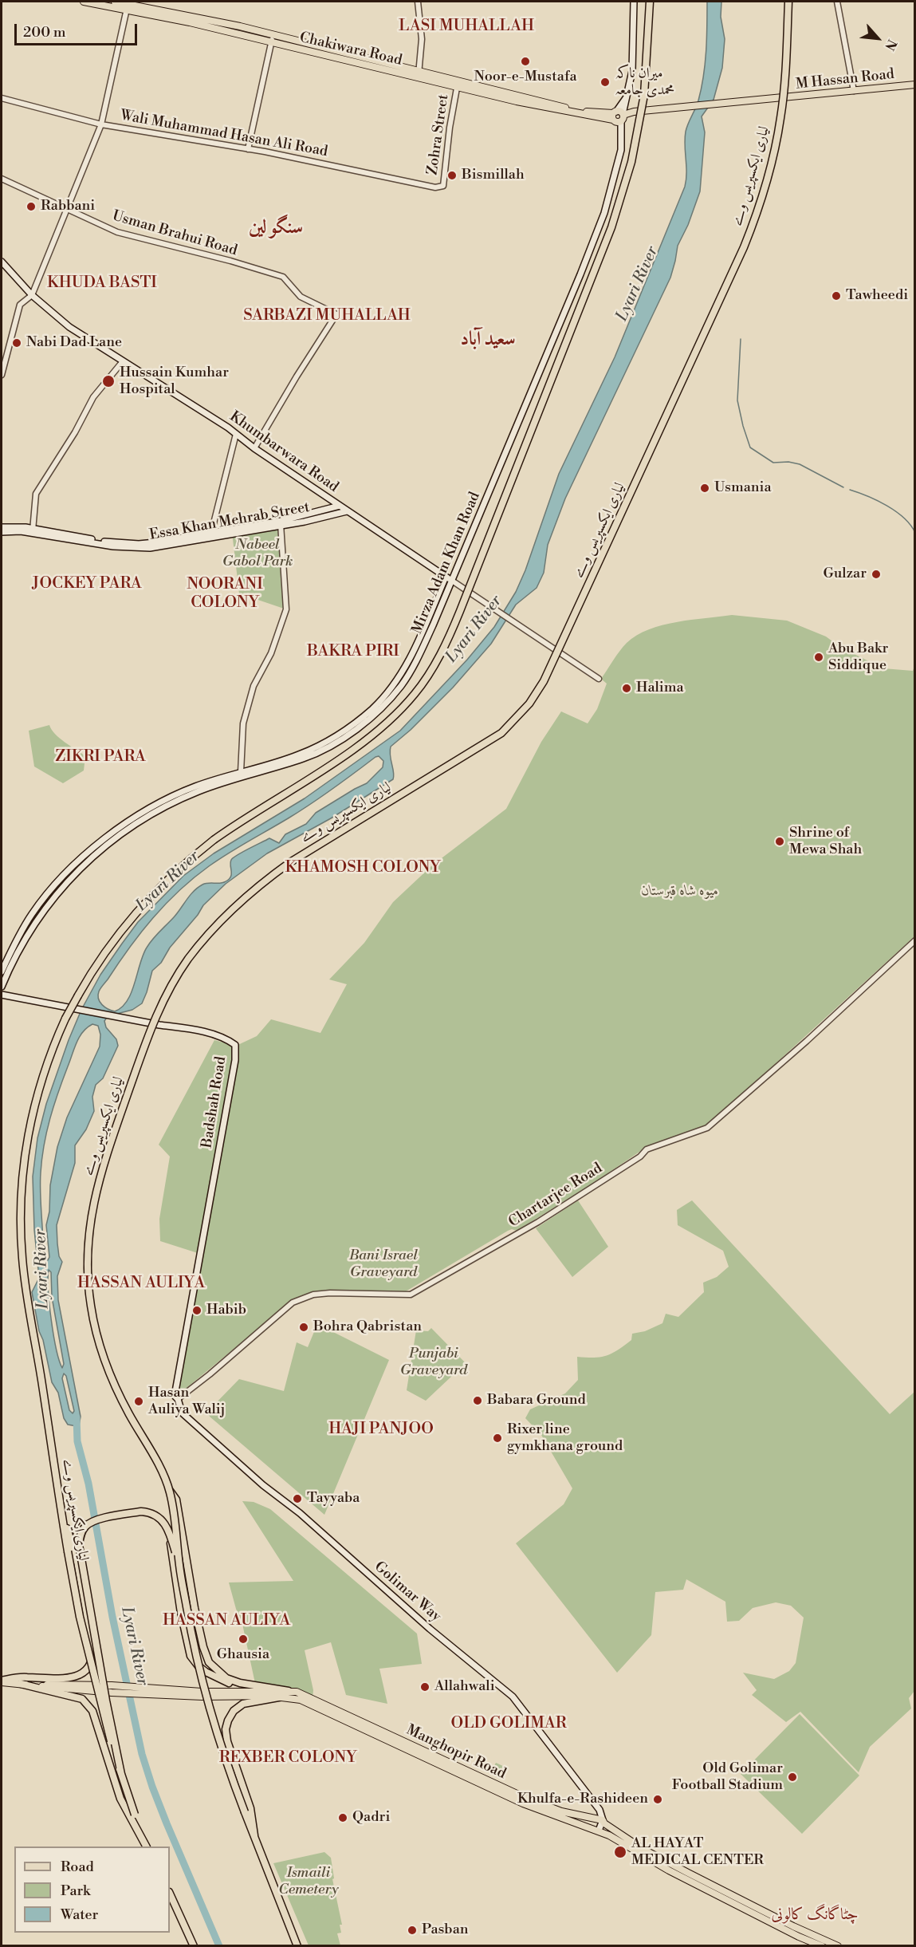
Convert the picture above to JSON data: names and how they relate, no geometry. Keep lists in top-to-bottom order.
{
  "streets": {
    "highway": ["لیاری ایکسپریس وے"],
    "main road": [
      "Chakiwara Road",
      "M Hassan Road",
      "Khumbarwara Road",
      "Essa Khan Mehrab Street",
      "Mirza Adam Khan Road",
      "Badshah Road",
      "Golimar Way",
      "Manghopir Road"
    ],
    "street": [
      "Wali Muhammad Hasan Ali Road",
      "Zohra Street",
      "Usman Brahui Road",
      "Chartarjee Road"
    ]
  },
  "crossings": [
    ["Chakiwara Road", "Zohra Street"],
    ["Chakiwara Road", "Mirza Adam Khan Road"],
    ["M Hassan Road", "Mirza Adam Khan Road"],
    ["Wali Muhammad Hasan Ali Road", "Zohra Street"],
    ["Usman Brahui Road", "Khumbarwara Road"],
    ["Khumbarwara Road", "Essa Khan Mehrab Street"],
    ["Khumbarwara Road", "Mirza Adam Khan Road"],
    ["Badshah Road", "Chartarjee Road"],
    ["Badshah Road", "Golimar Way"],
    ["Chartarjee Road", "Golimar Way"],
    ["Golimar Way", "Manghopir Road"]
  ],
  "districts": [
    "LASI MUHALLAH",
    "سنگو لین",
    "KHUDA BASTI",
    "SARBAZI MUHALLAH",
    "سعید آباد",
    "JOCKEY PARA",
    "NOORANI COLONY",
    "BAKRA PIRI",
    "ZIKRI PARA",
    "KHAMOSH COLONY",
    "HASSAN AULIYA",
    "HAJI PANJOO",
    "HASSAN AULIYA",
    "OLD GOLIMAR",
    "REXBER COLONY",
    "چٹاگانگ کالونی"
  ],
  "water": ["Lyari River"],
  "parks": [
    "Nabeel Gabol Park",
    "میوہ شاہ قبرستان",
    "Bani Israel Graveyard",
    "Punjabi Graveyard",
    "Ismaili Cemetery"
  ],
  "places": [
    "Noor-e-Mustafa",
    "میران ناکہ محمدی جامعہ",
    "Bismillah",
    "Rabbani",
    "Tawheedi",
    "Nabi Dad Lane",
    "Hussain Kumhar Hospital",
    "Usmania",
    "Gulzar",
    "Abu Bakr Siddique",
    "Halima",
    "Shrine of Mewa Shah",
    "Habib",
    "Bohra Qabristan",
    "Babara Ground",
    "Hasan Auliya Walij",
    "Rixer line gymkhana ground",
    "Tayyaba",
    "Ghausia",
    "Allahwali",
    "Old Golimar Football Stadium",
    "Khulfa-e-Rashideen",
    "Qadri",
    "AL HAYAT MEDICAL CENTER",
    "Pasban"
  ],
  "legend": ["Road", "Park", "Water"],
  "scale_bar": "200 m",
  "north": "bottom right"
}
